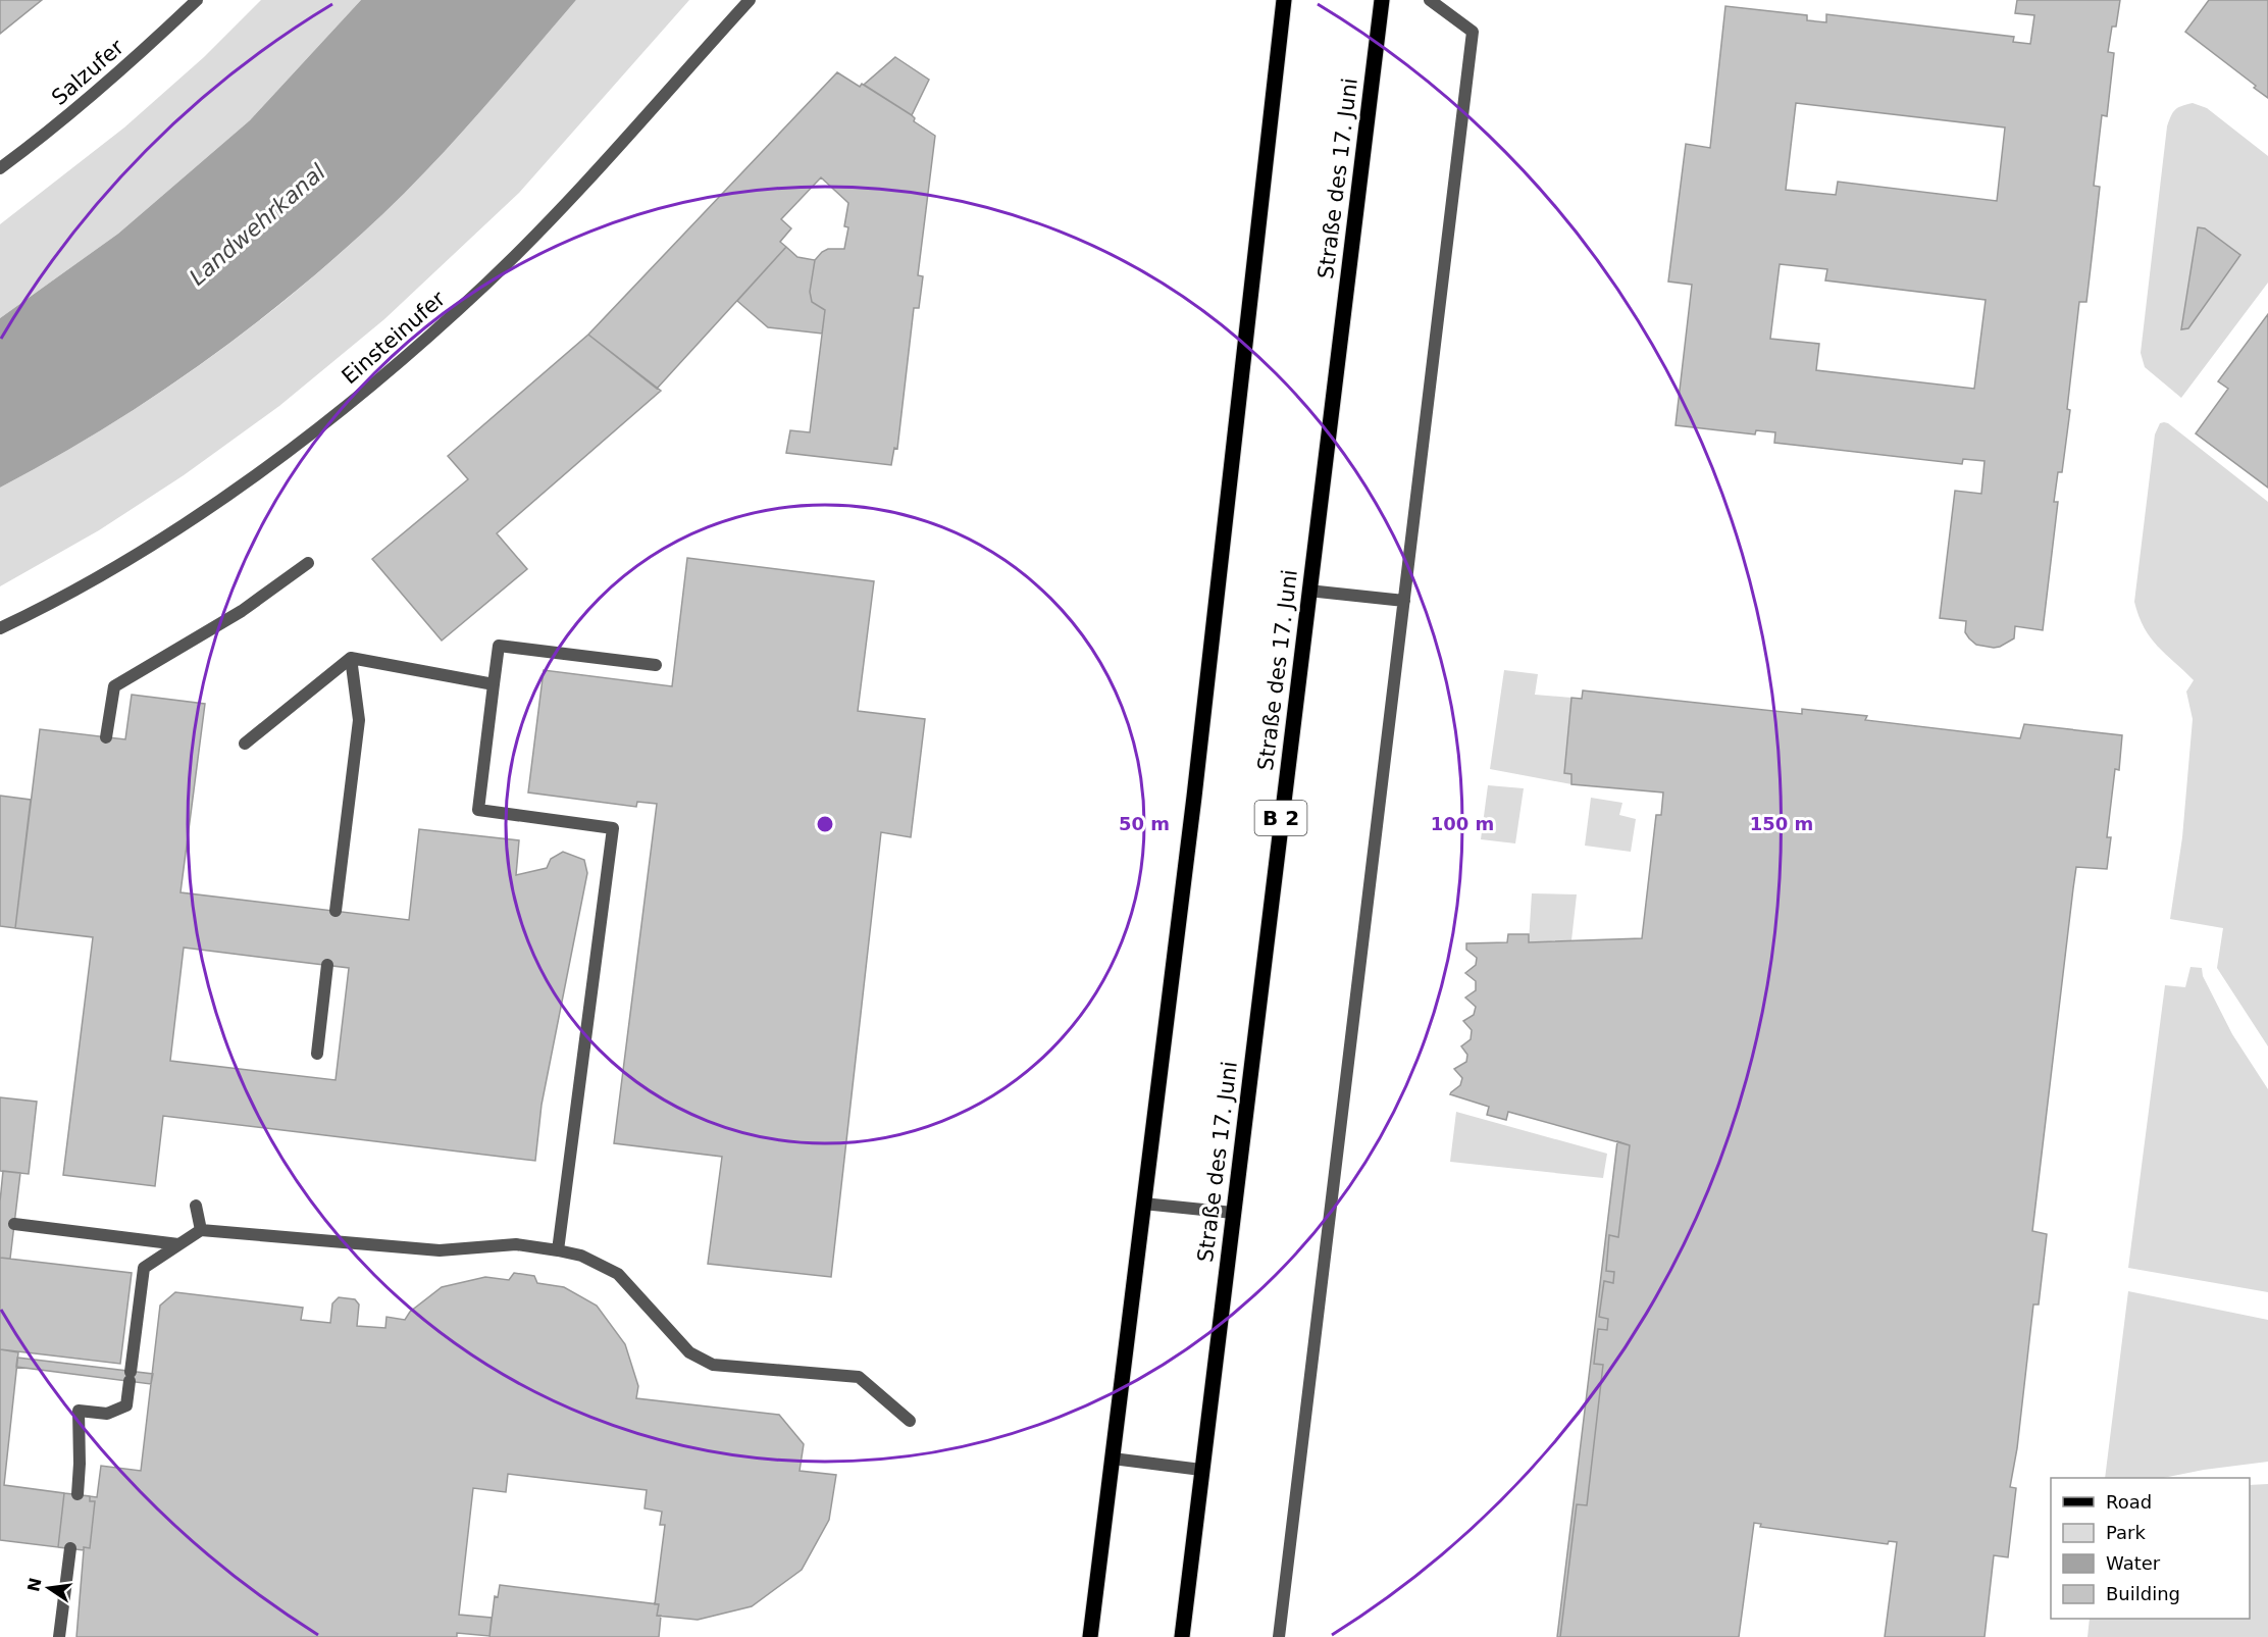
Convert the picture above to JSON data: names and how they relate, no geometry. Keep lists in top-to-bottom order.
{
  "streets": {
    "main road": ["Straße des 17. Juni", "B 2"],
    "street": ["Salzufer", "Einsteinufer"]
  },
  "water": ["Landwehrkanal"],
  "legend": [
    "Road",
    "Park",
    "Water",
    "Building"
  ],
  "north": "left",
  "rings": ["50 m", "100 m", "150 m"]
}
